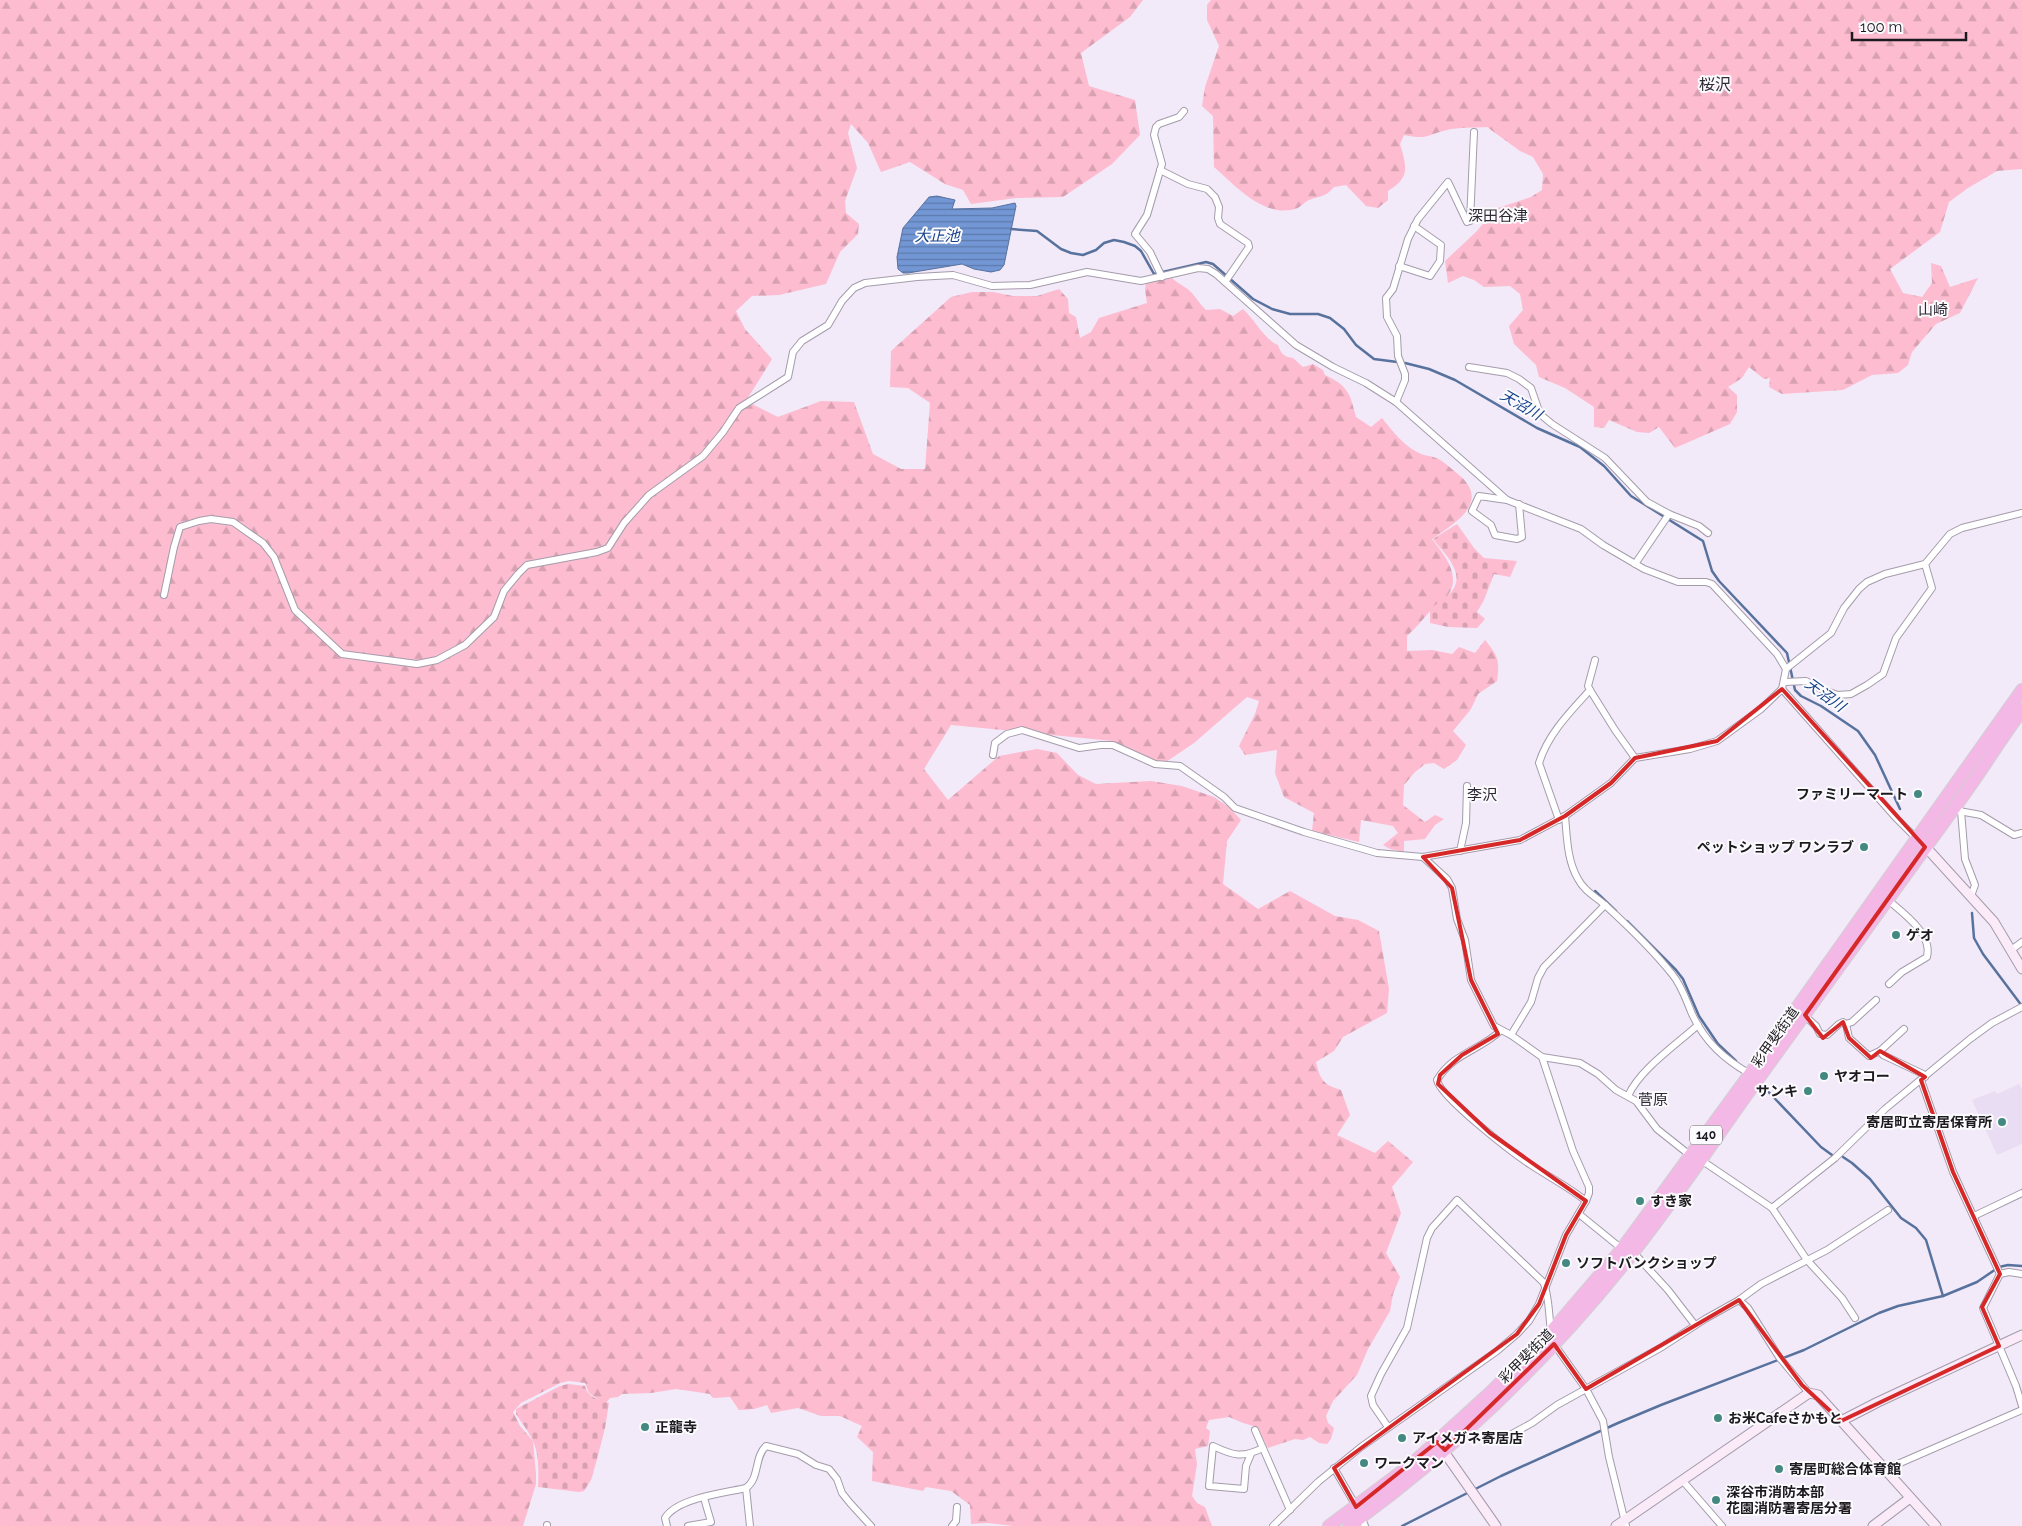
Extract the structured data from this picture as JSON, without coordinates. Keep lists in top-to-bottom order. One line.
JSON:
{"streets":{"highway":["彩甲斐街道","140"]},"districts":["桜沢","深田谷津","山崎","李沢","菅原"],"water":["大正池","天沼川"],"places":["ファミリーマート","ペットショップ ワンラブ","ゲオ","ヤオコー","サンキ","寄居町立寄居保育所","すき家","ソフトバンクショップ","お米Cafeさかもと","正龍寺","アイメガネ寄居店","ワークマン","寄居町総合体育館","深谷市消防本部 花園消防署寄居分署"],"scale_bar":"100 m"}
